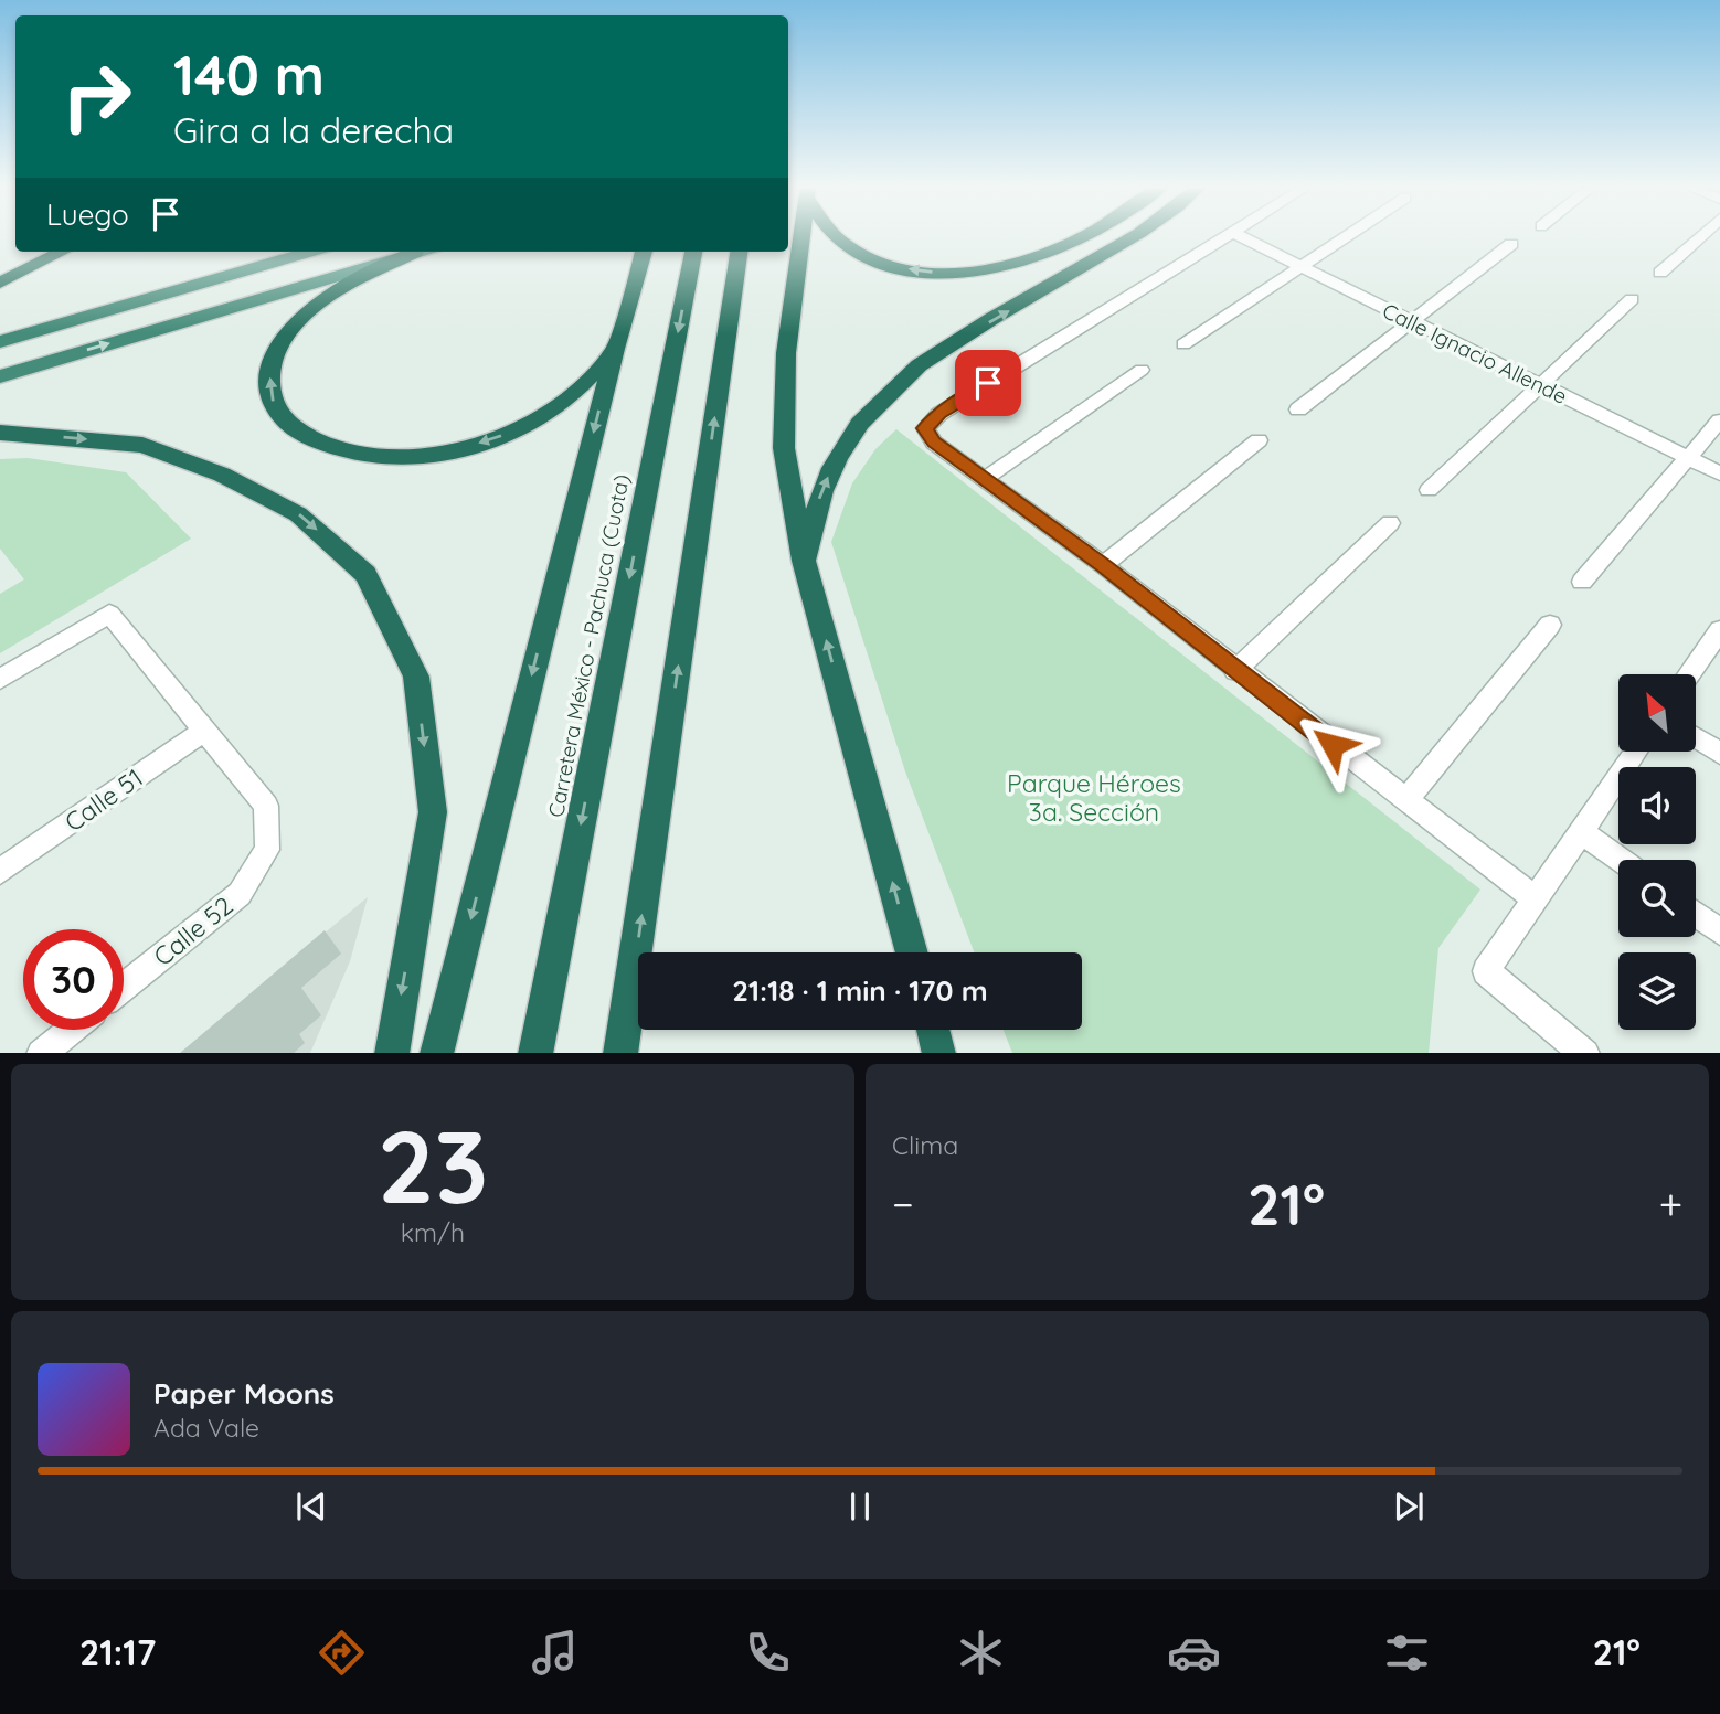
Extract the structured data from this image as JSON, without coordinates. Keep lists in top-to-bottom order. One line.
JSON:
{"streets":{"highway":["Carretera México - Pachuca (Cuota)"],"street":["Calle Ignacio Allende","Calle 51","Calle 52"]},"crossings":[["Calle 51","Calle 52"]],"parks":["Parque Héroes 3a. Sección"],"north":"top left","page":{"turn":["140 m","Gira a la derecha"],"then":"Luego","limit":"30","trip":"21:18 · 1 min · 170 m","tile":[["23","km/h"],"Clima"],"heat":["−","21°","+"],"song":["Paper Moons","Ada Vale"],"tabs":["21:17","21°"]}}
